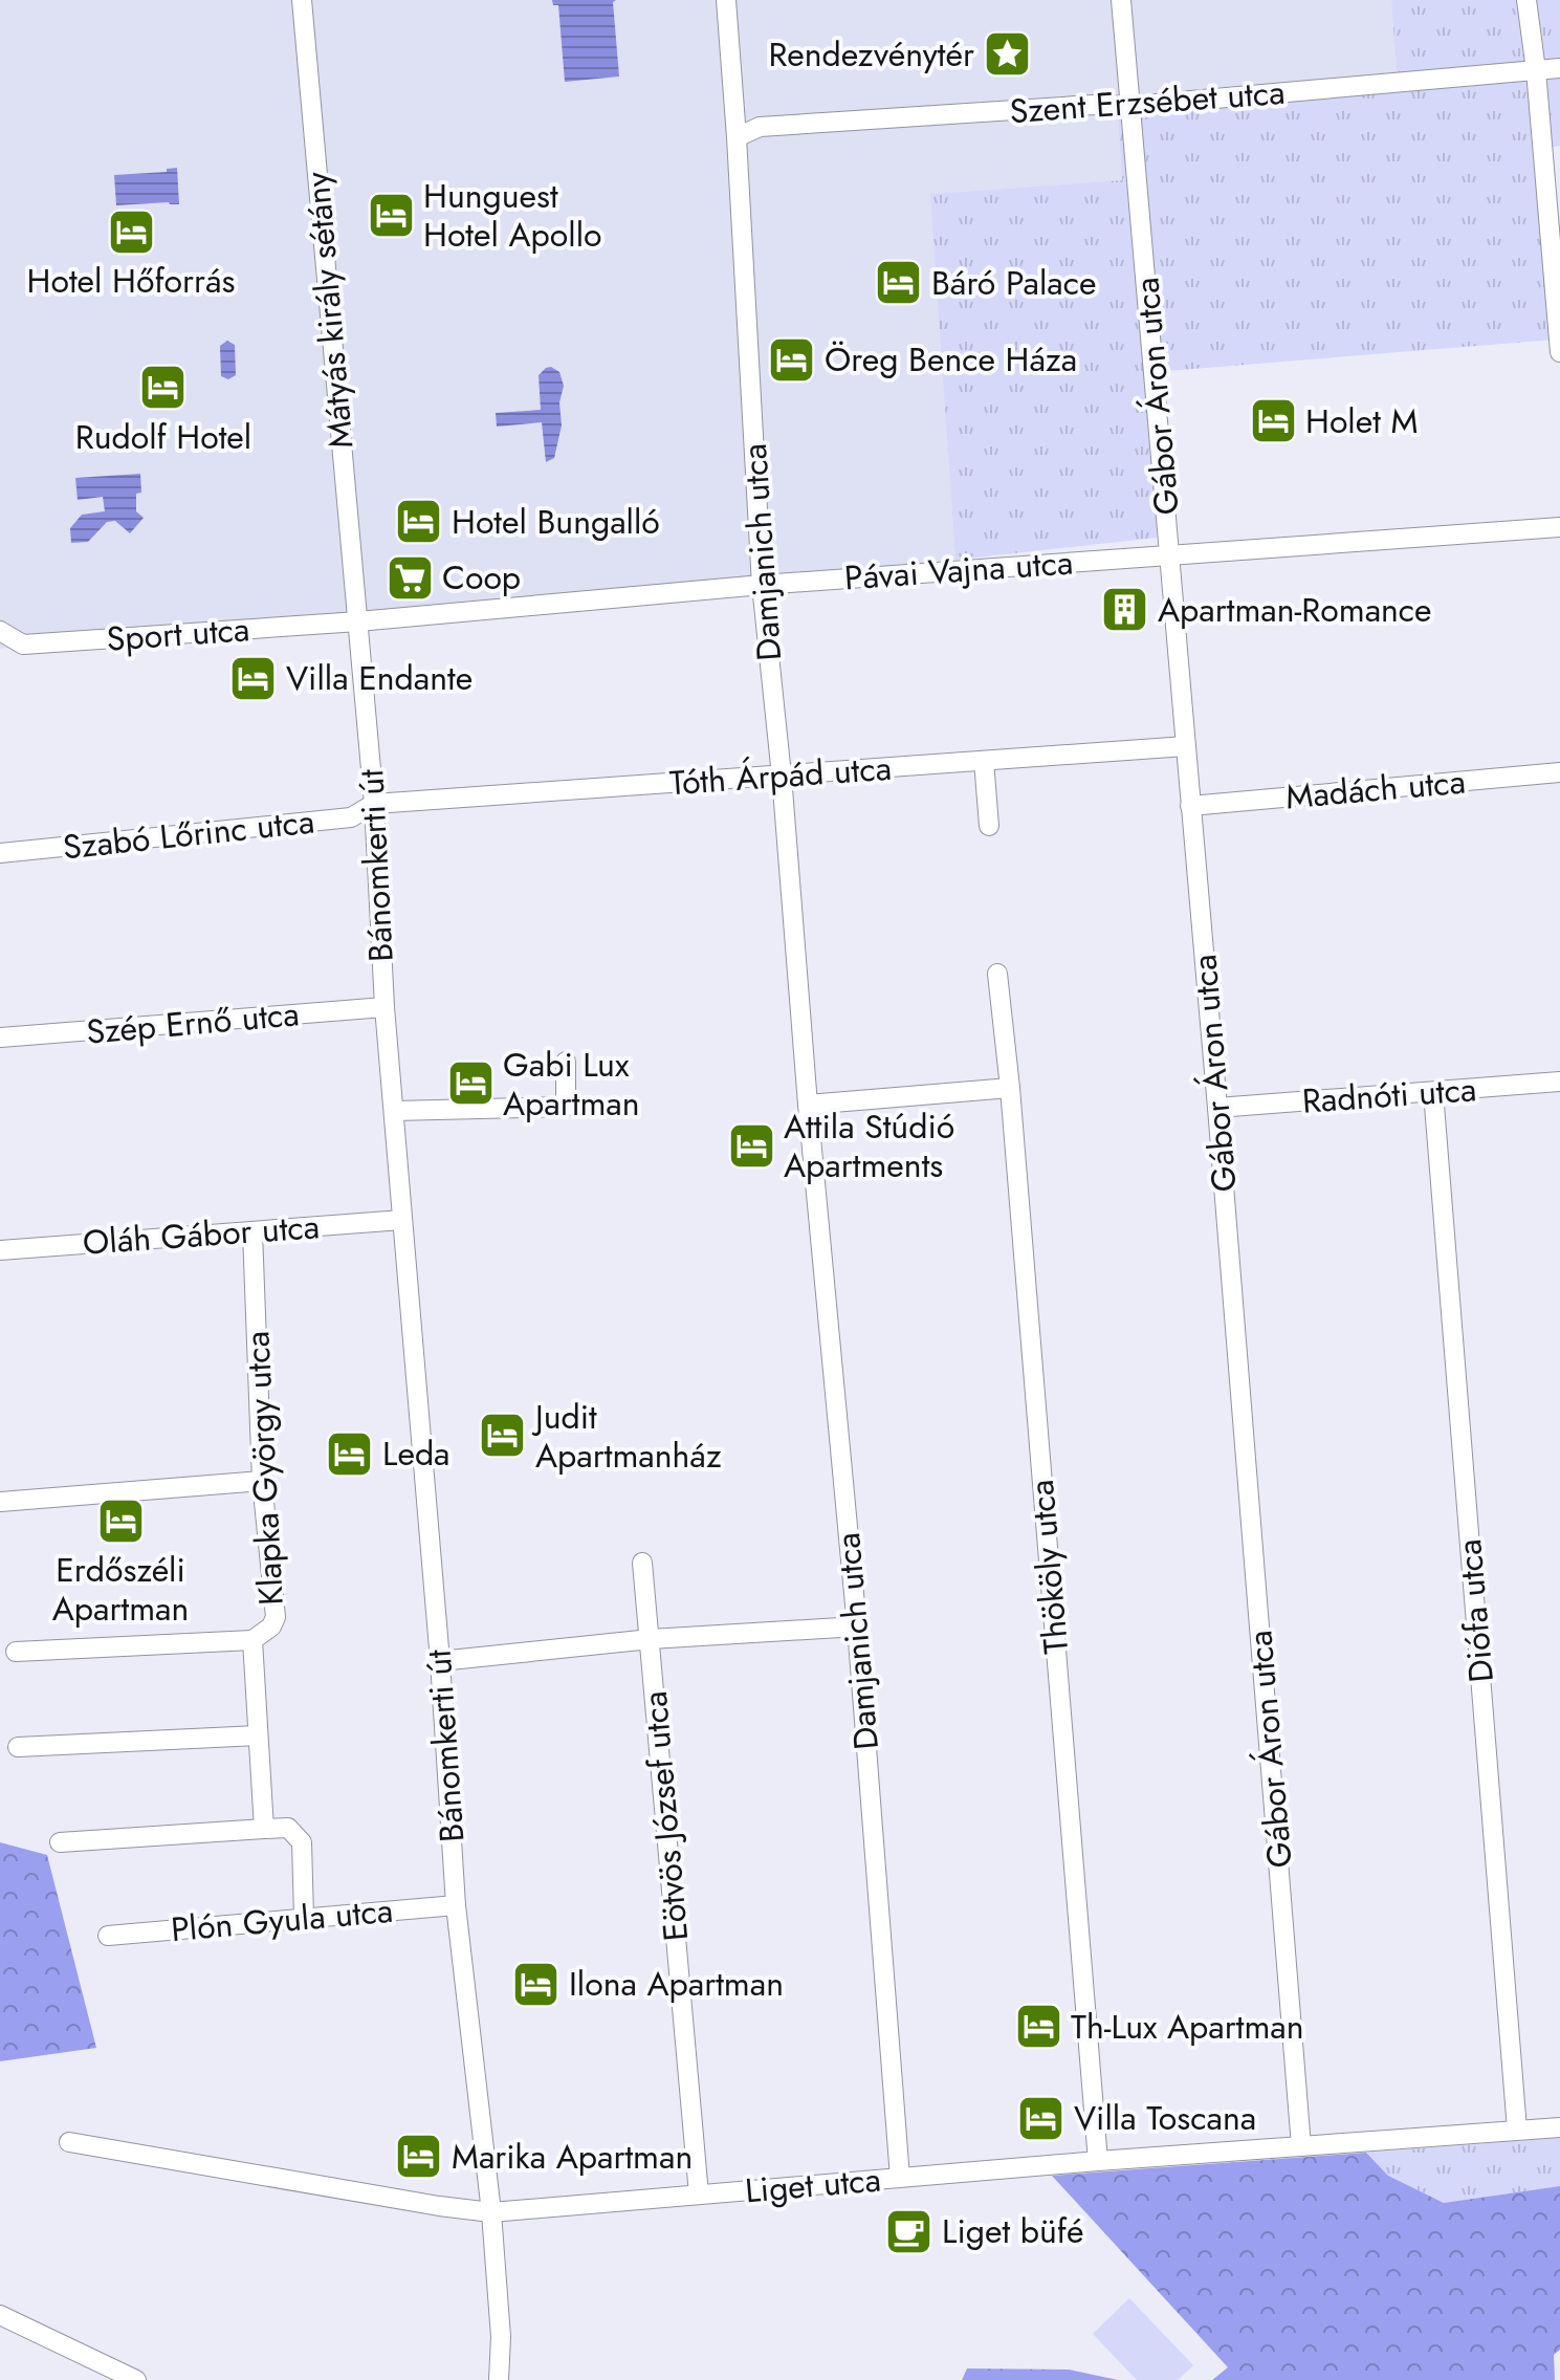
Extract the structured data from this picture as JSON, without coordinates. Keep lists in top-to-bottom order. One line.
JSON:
{"streets":{"street":["Szent Erzsébet utca","Mátyás király sétány","Gábor Áron utca","Damjanich utca","Pávai Vajna utca","Sport utca","Tóth Árpád utca","Madách utca","Szabó Lőrinc utca","Bánomkerti út","Szép Ernő utca","Radnóti utca","Oláh Gábor utca","Klapka György utca","Thököly utca","Diófa utca","Eötvös József utca","Plón Gyula utca","Liget utca"]},"crossings":[["Szent Erzsébet utca","Gábor Áron utca"],["Szent Erzsébet utca","Damjanich utca"],["Mátyás király sétány","Pávai Vajna utca"],["Mátyás király sétány","Sport utca"],["Mátyás király sétány","Bánomkerti út"],["Gábor Áron utca","Pávai Vajna utca"],["Gábor Áron utca","Tóth Árpád utca"],["Gábor Áron utca","Madách utca"],["Gábor Áron utca","Radnóti utca"],["Gábor Áron utca","Liget utca"],["Damjanich utca","Pávai Vajna utca"],["Damjanich utca","Tóth Árpád utca"],["Damjanich utca","Liget utca"],["Pávai Vajna utca","Sport utca"],["Pávai Vajna utca","Bánomkerti út"],["Sport utca","Bánomkerti út"],["Tóth Árpád utca","Szabó Lőrinc utca"],["Tóth Árpád utca","Bánomkerti út"],["Szabó Lőrinc utca","Bánomkerti út"],["Bánomkerti út","Szép Ernő utca"],["Bánomkerti út","Oláh Gábor utca"],["Bánomkerti út","Plón Gyula utca"],["Bánomkerti út","Liget utca"],["Radnóti utca","Diófa utca"],["Oláh Gábor utca","Klapka György utca"],["Thököly utca","Liget utca"],["Diófa utca","Liget utca"],["Eötvös József utca","Liget utca"]],"places":{"place":["Rendezvénytér"],"hotel":["Hunguest Hotel Apollo","Hotel Hőforrás","Báró Palace","Öreg Bence Háza","Rudolf Hotel","Holet M","Hotel Bungalló","Villa Endante","Gabi Lux Apartman","Attila Stúdió Apartments","Judit Apartmanház","Leda","Erdőszéli Apartman","Ilona Apartman","Th-Lux Apartman","Villa Toscana","Marika Apartman"],"supermarket":["Coop"],"building":["Apartman-Romance"],"cafe":["Liget büfé"]}}
